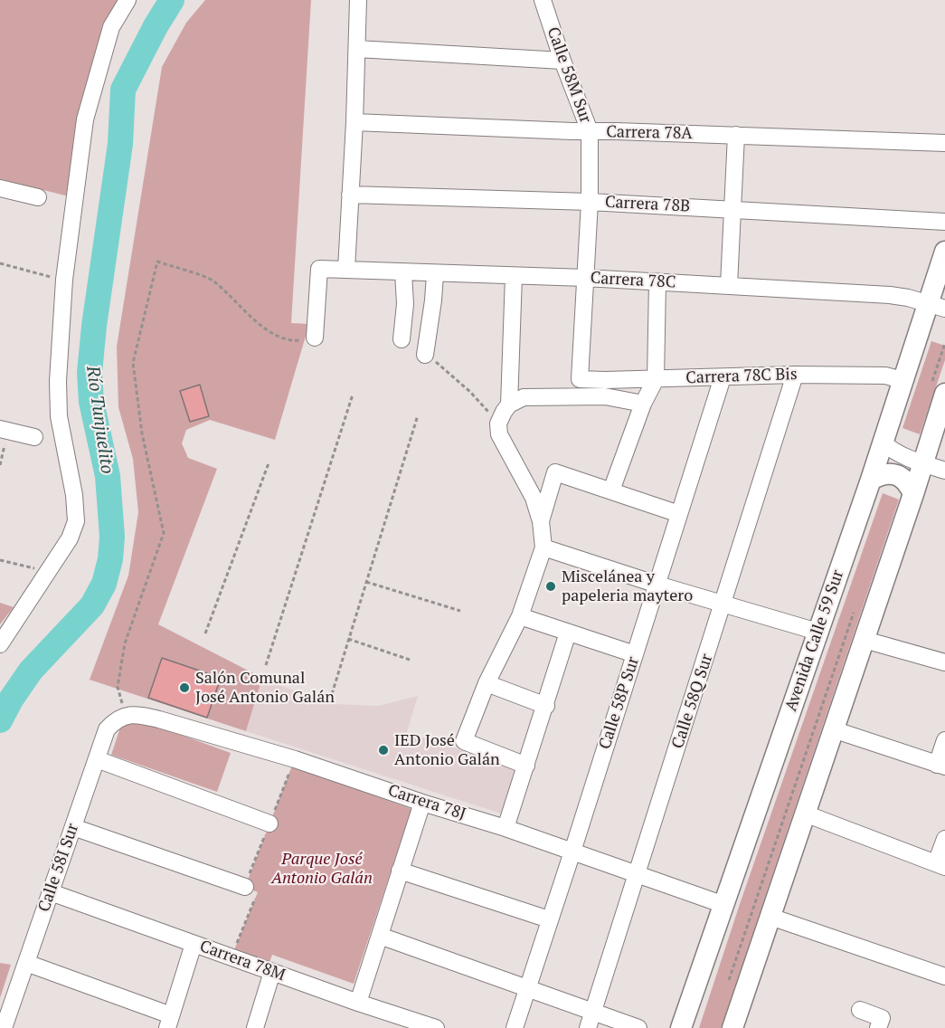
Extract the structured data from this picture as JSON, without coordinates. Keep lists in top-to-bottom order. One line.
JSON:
{"streets":{"main road":["Avenida Calle 59 Sur"],"street":["Calle 58M Sur","Carrera 78A","Carrera 78B","Carrera 78C","Carrera 78C Bis","Calle 58Q Sur","Calle 58P Sur","Carrera 78J","Calle 58I Sur","Carrera 78M"]},"crossings":[["Calle 58M Sur","Carrera 78A"],["Calle 58M Sur","Carrera 78B"],["Calle 58M Sur","Carrera 78C"],["Calle 58M Sur","Carrera 78C Bis"],["Carrera 78C","Avenida Calle 59 Sur"],["Carrera 78C Bis","Avenida Calle 59 Sur"],["Carrera 78C Bis","Calle 58Q Sur"],["Carrera 78C Bis","Calle 58P Sur"],["Avenida Calle 59 Sur","Carrera 78J"],["Calle 58Q Sur","Carrera 78J"],["Calle 58P Sur","Carrera 78J"],["Carrera 78J","Calle 58I Sur"],["Calle 58I Sur","Carrera 78M"]],"water":["Río Tunjuelito"],"parks":["Parque José Antonio Galán"],"places":["Miscelánea y papeleria maytero","Salón Comunal José Antonio Galán","IED José Antonio Galán"]}
